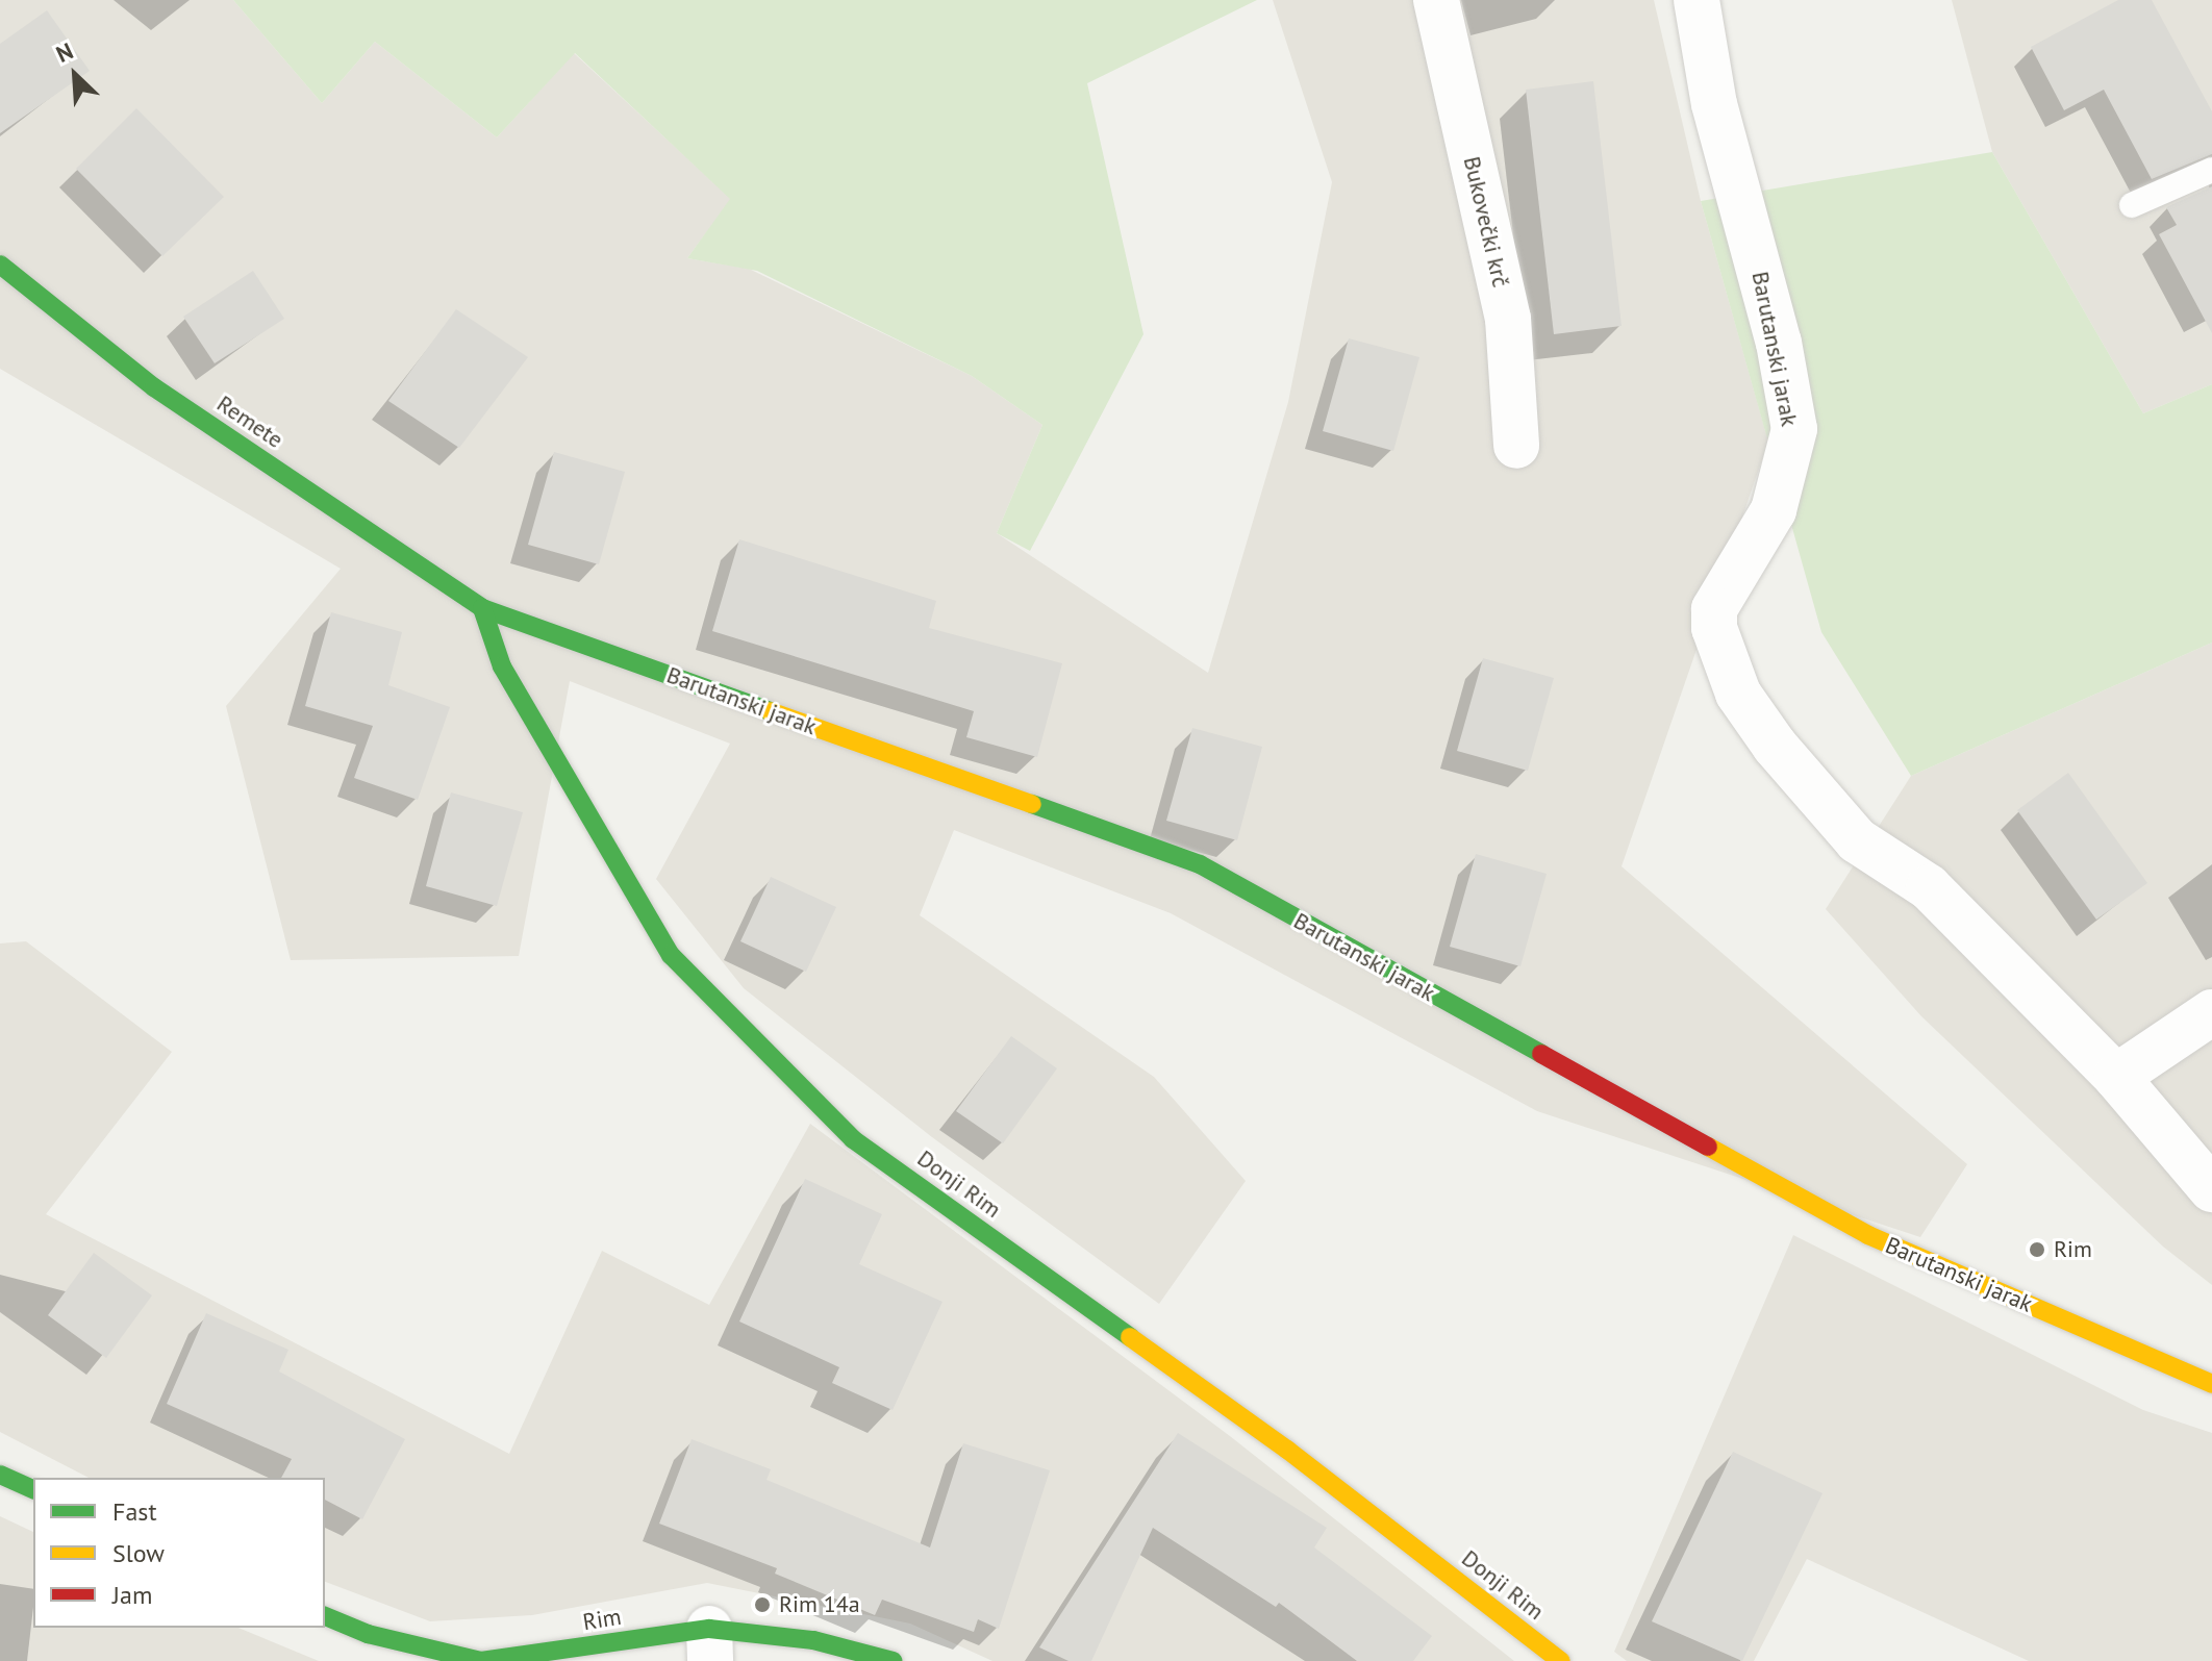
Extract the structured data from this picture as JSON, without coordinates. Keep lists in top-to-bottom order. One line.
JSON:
{"streets":{"street":["Bukovečki krč","Barutanski jarak","Remete","Donji Rim","Rim"]},"crossings":[["Barutanski jarak","Remete"],["Barutanski jarak","Donji Rim"],["Remete","Donji Rim"]],"places":["Rim","Rim 14a"],"legend":["Fast","Slow","Jam"],"north":"top left"}
